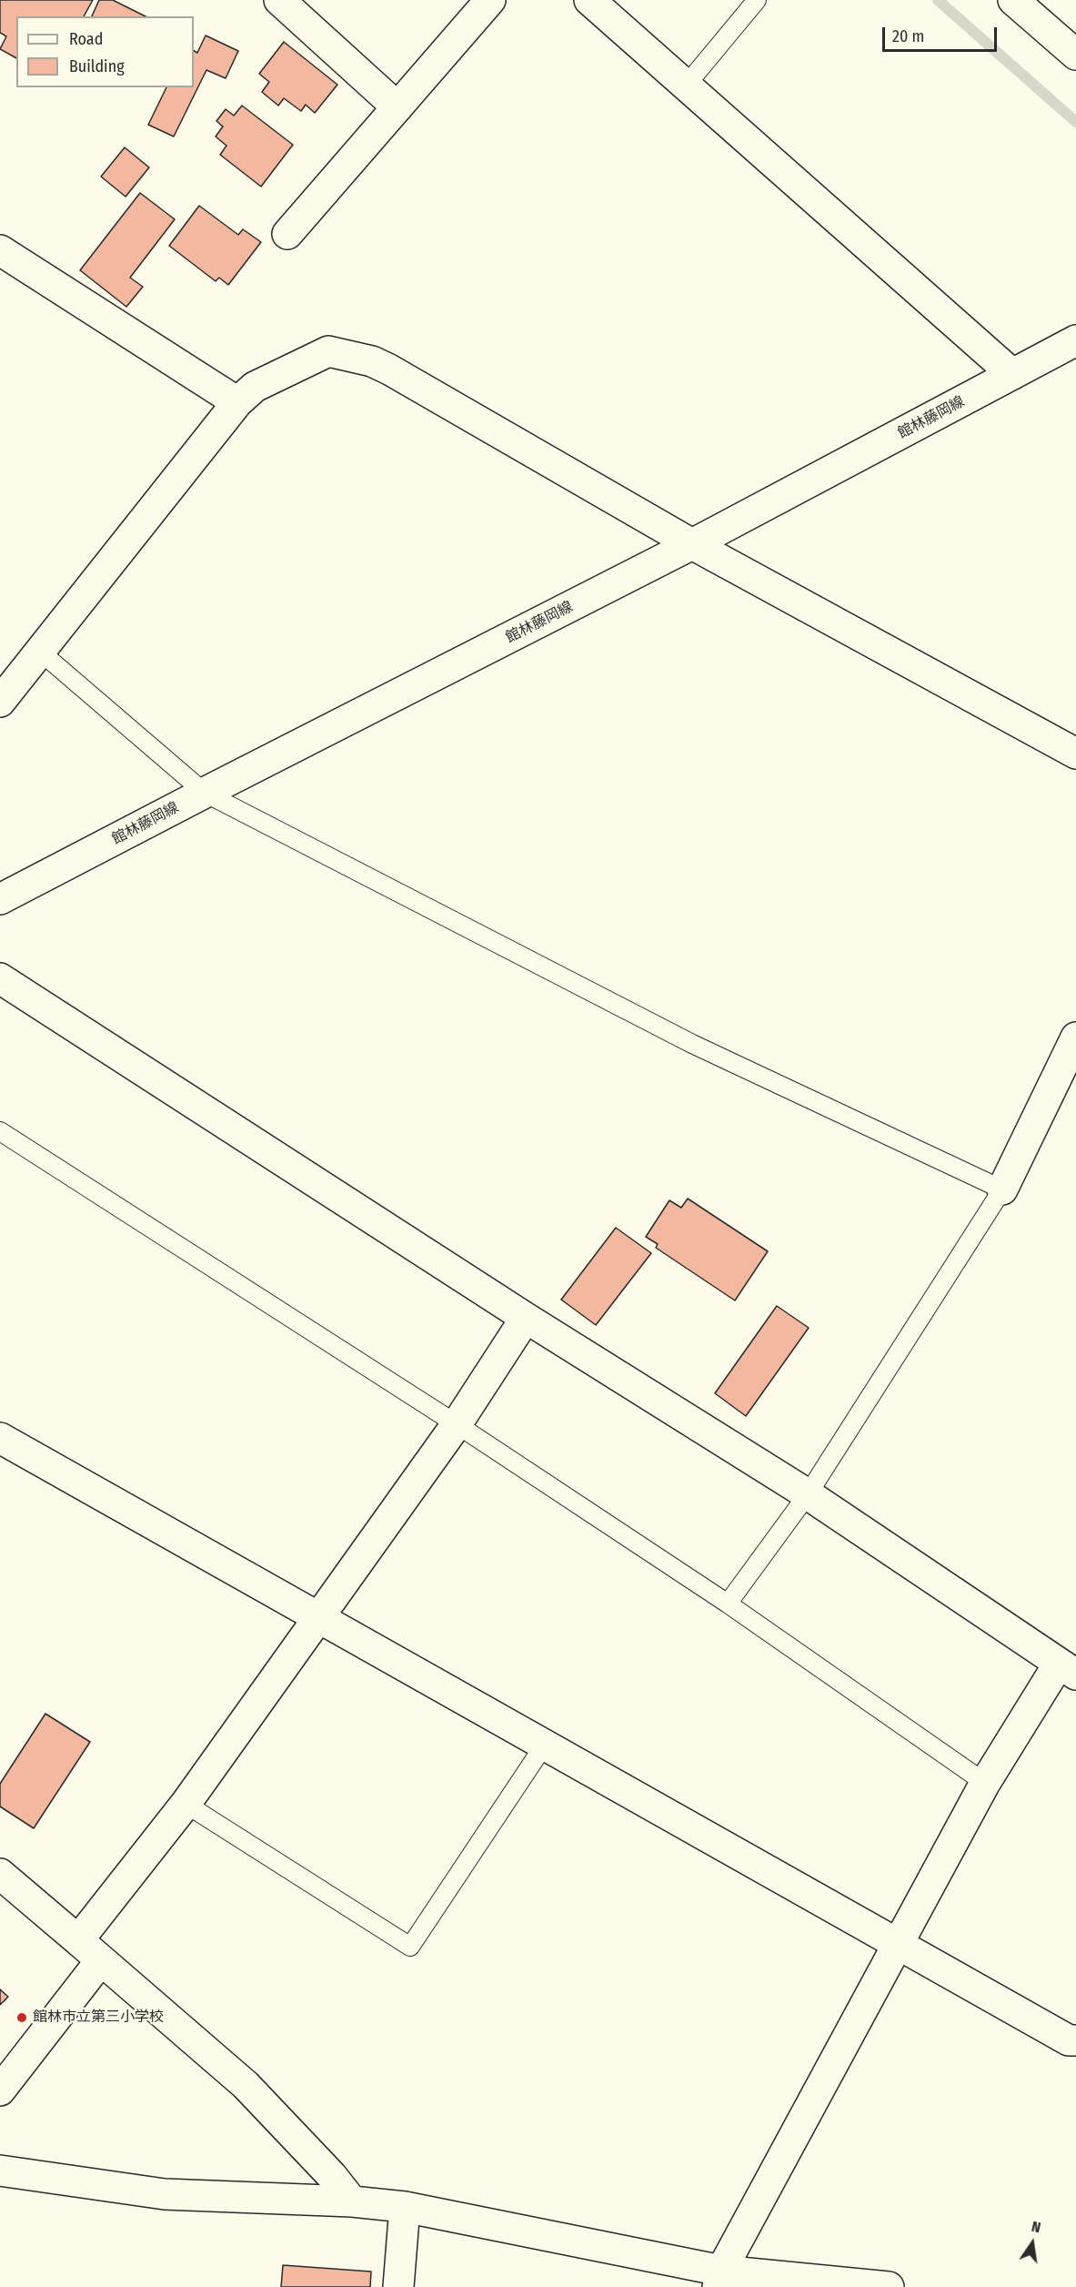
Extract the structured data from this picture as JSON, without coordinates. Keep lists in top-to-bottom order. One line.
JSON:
{"streets":{"street":["館林藤岡線"]},"places":["館林市立第三小学校"],"legend":["Road","Building"],"scale_bar":"20 m","north":"top"}
